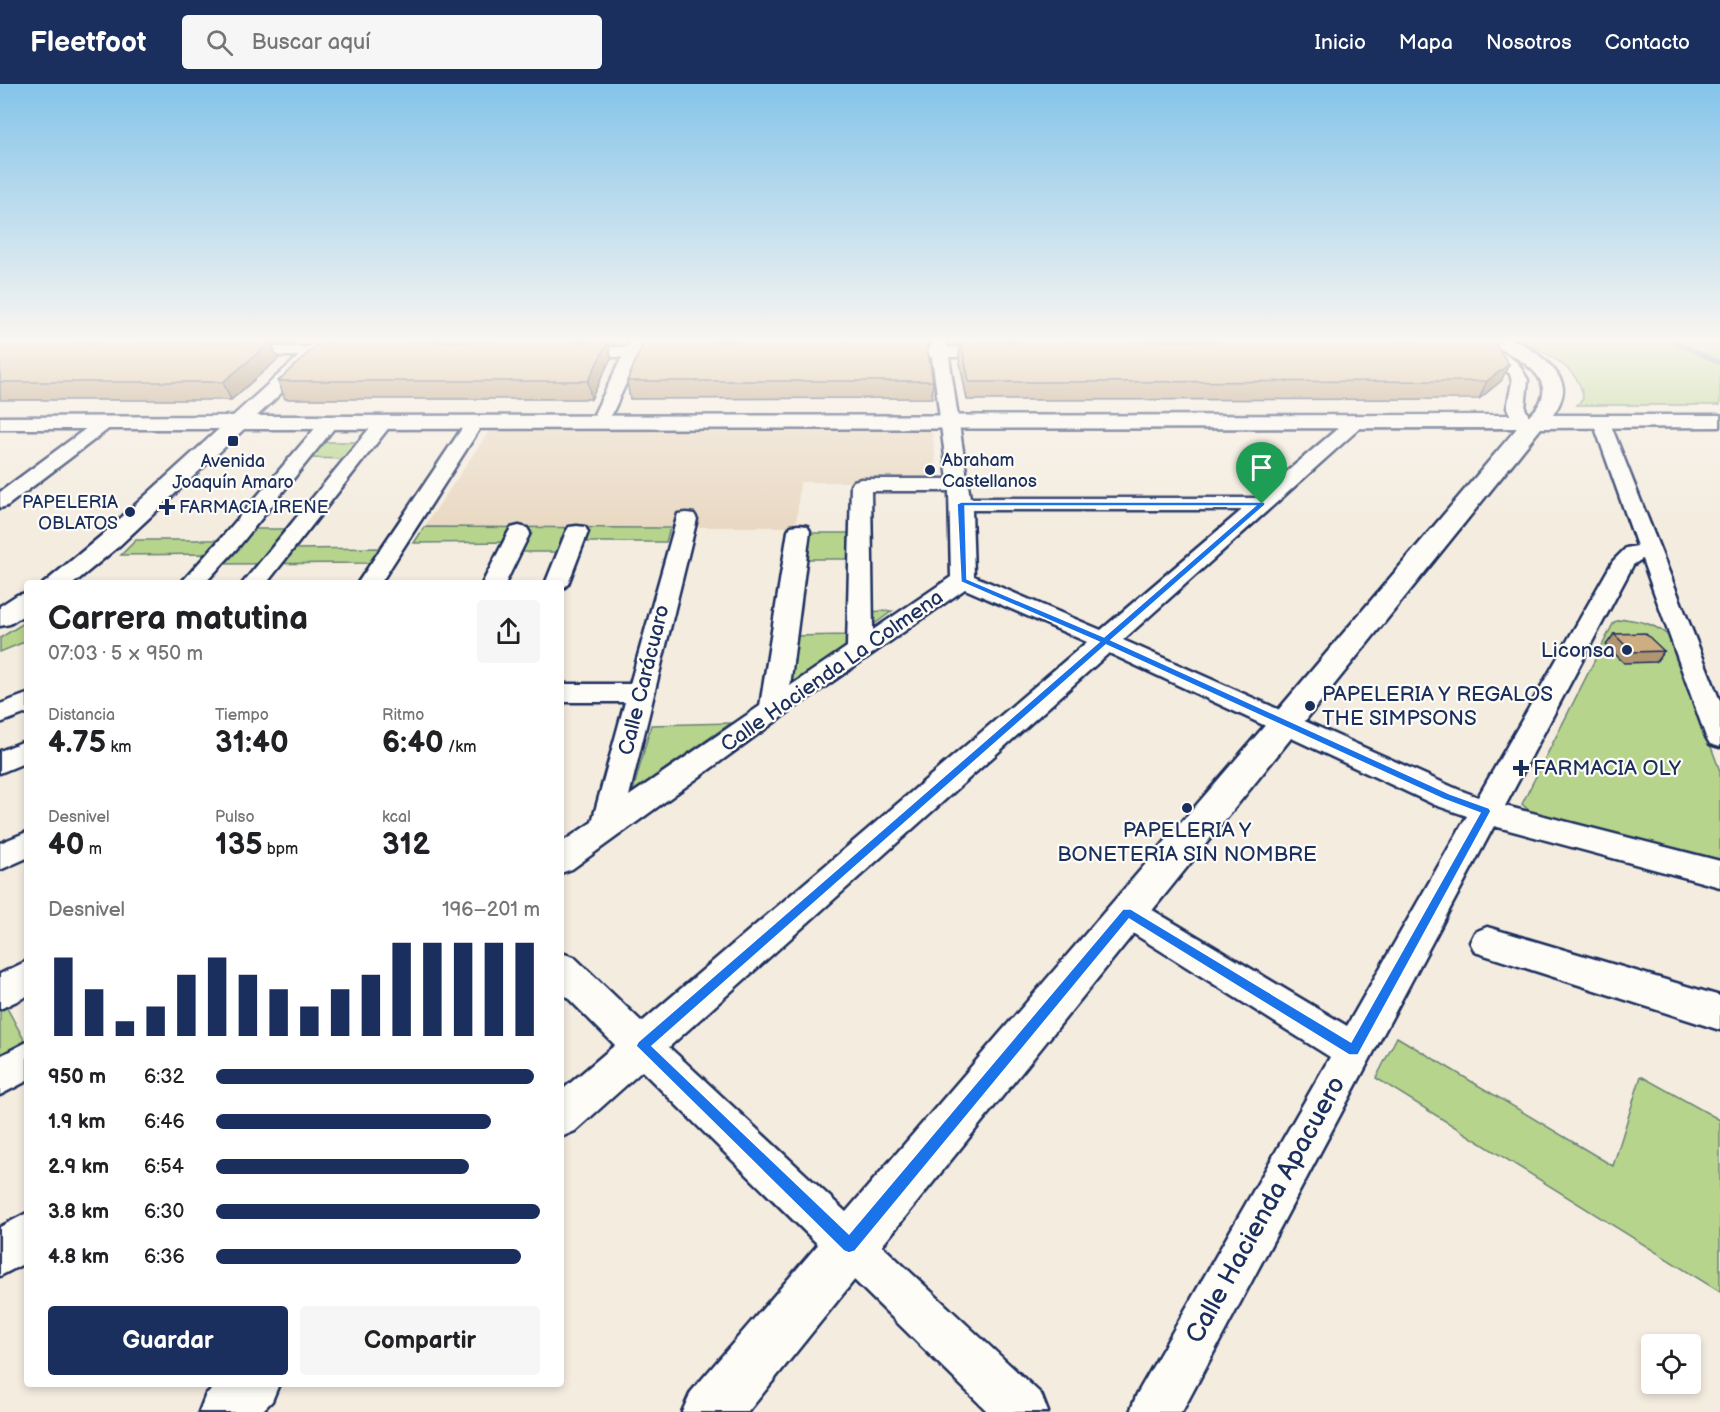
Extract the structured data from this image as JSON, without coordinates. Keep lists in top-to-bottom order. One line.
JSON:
{"streets":{"street":["Calle Hacienda La Colmena","Calle Carácuaro","Calle Hacienda Apacuero"]},"crossings":[["Calle Hacienda La Colmena","Calle Carácuaro"]],"places":{"transit":["Avenida Joaquín Amaro"],"other":["Abraham Castellanos","PAPELERIA OBLATOS","Liconsa","PAPELERIA Y REGALOS THE SIMPSONS","PAPELERIA Y BONETERIA SIN NOMBRE"],"health":["FARMACIA IRENE","FARMACIA OLY"]},"page":{"header":"Fleetfoot","search":"Buscar aquí","nav":["Inicio","Mapa","Nosotros","Contacto"],"heading":["Carrera matutina","07:03 · 5 × 950 m"],"stats":[["Distancia","4.75 km"],["Tiempo","31:40"],["Ritmo","6:40 /km"],["Desnivel","40 m"],["Pulso","135 bpm"],["kcal","312"]],"chart":["Desnivel","196–201 m"],"list":[{"name":"950 m","note":"6:32"},{"name":"1.9 km","note":"6:46"},{"name":"2.9 km","note":"6:54"},{"name":"3.8 km","note":"6:30"},{"name":"4.8 km","note":"6:36"}],"buttons":["Guardar","Compartir"]}}
